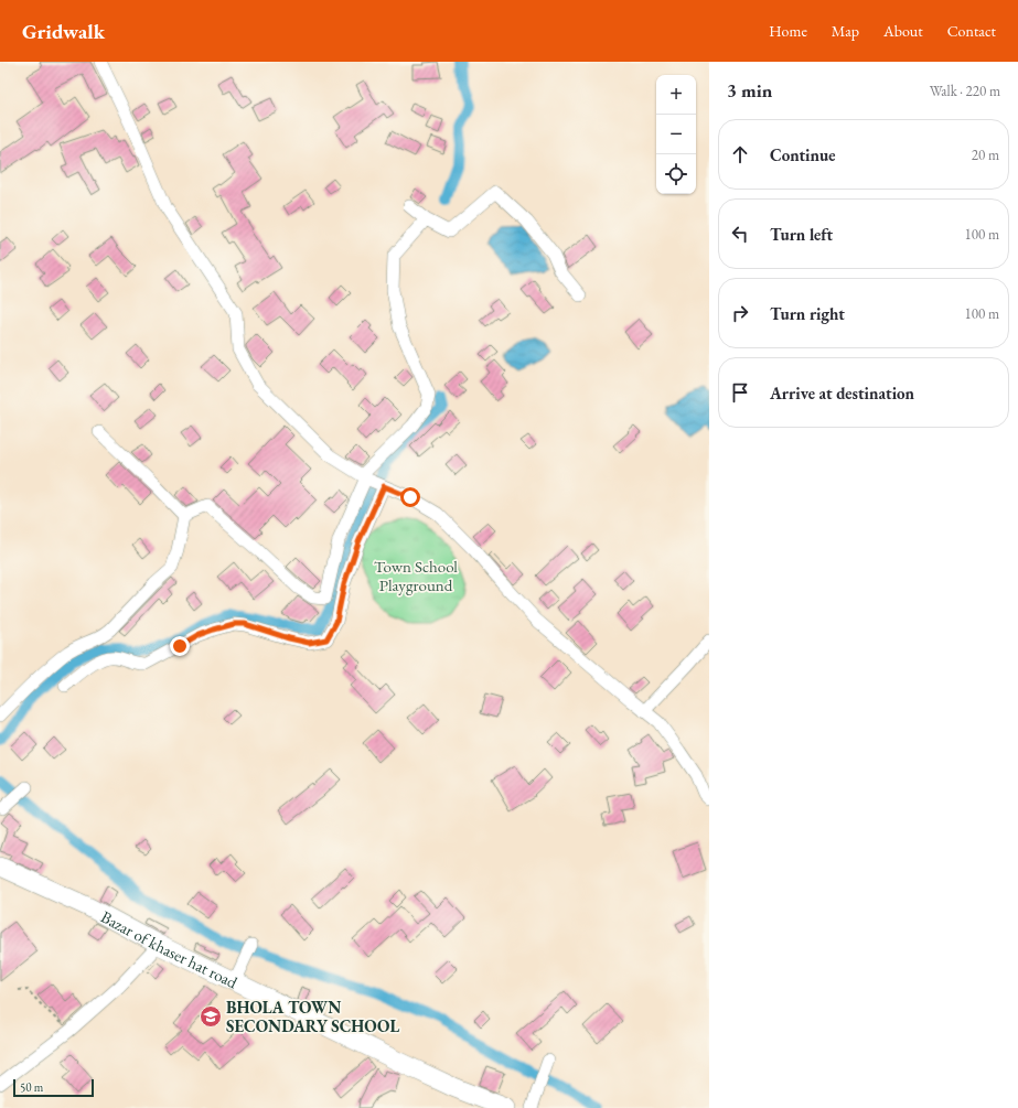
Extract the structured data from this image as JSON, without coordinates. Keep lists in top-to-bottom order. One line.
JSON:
{"streets":{"main road":["Bazar of khaser hat road"]},"parks":["Town School Playground"],"places":{"school or university":["BHOLA TOWN SECONDARY SCHOOL"]},"scale_bar":"50 m","page":{"header":"Gridwalk","nav":["Home","Map","About","Contact"],"heading":["3 min","Walk · 220 m"],"map_buttons":["+","−"],"list":[["Continue","20 m"],["Turn left","100 m"],["Turn right","100 m"],"Arrive at destination"],"scale":"50 m"}}
